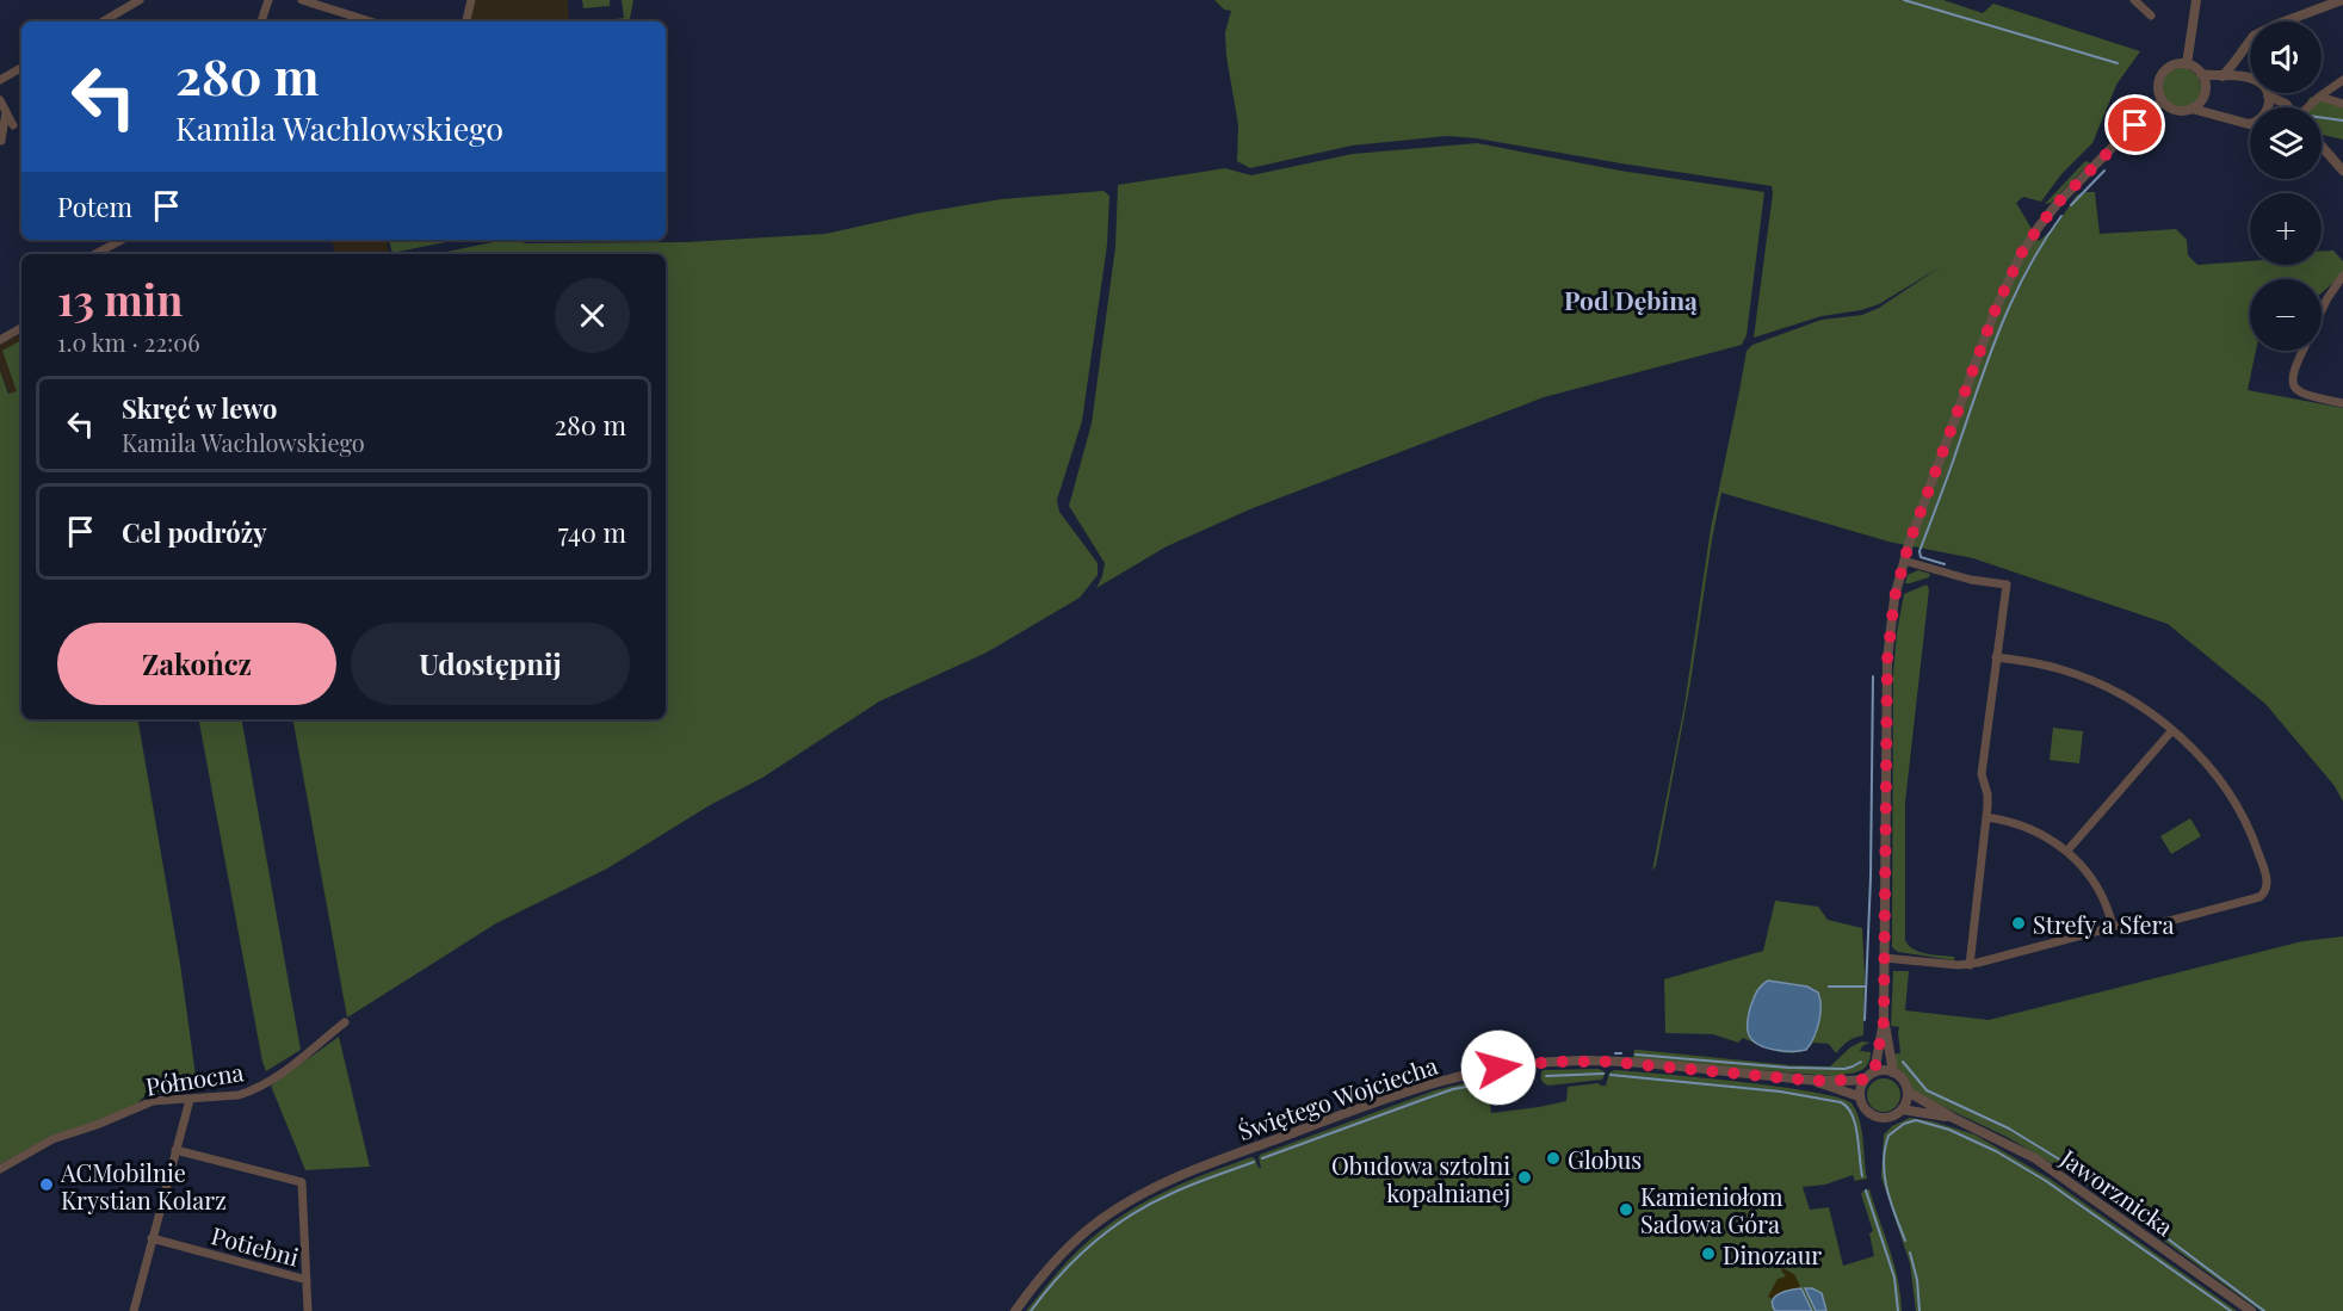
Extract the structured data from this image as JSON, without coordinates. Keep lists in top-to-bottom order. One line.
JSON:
{"streets":{"street":["Północna","Świętego Wojciecha","Jaworznicka","Potiebni"]},"crossings":[["Świętego Wojciecha","Jaworznicka"]],"districts":["Pod Dębiną"],"places":["Strefy a Sfera","Globus","Obudowa sztolni kopalnianej","ACMobilnie Krystian Kolarz","Kamieniołom Sadowa Góra","Dinozaur"],"page":{"map_buttons":["+","−"],"turn":["280 m","Kamila Wachlowskiego"],"then":"Potem","heading":["13 min","1.0 km · 22:06"],"list":[{"name":"Skręć w lewo","note":"Kamila Wachlowskiego","value":"280 m"},{"name":"Cel podróży","value":"740 m"}],"buttons":["Zakończ","Udostępnij"]}}
